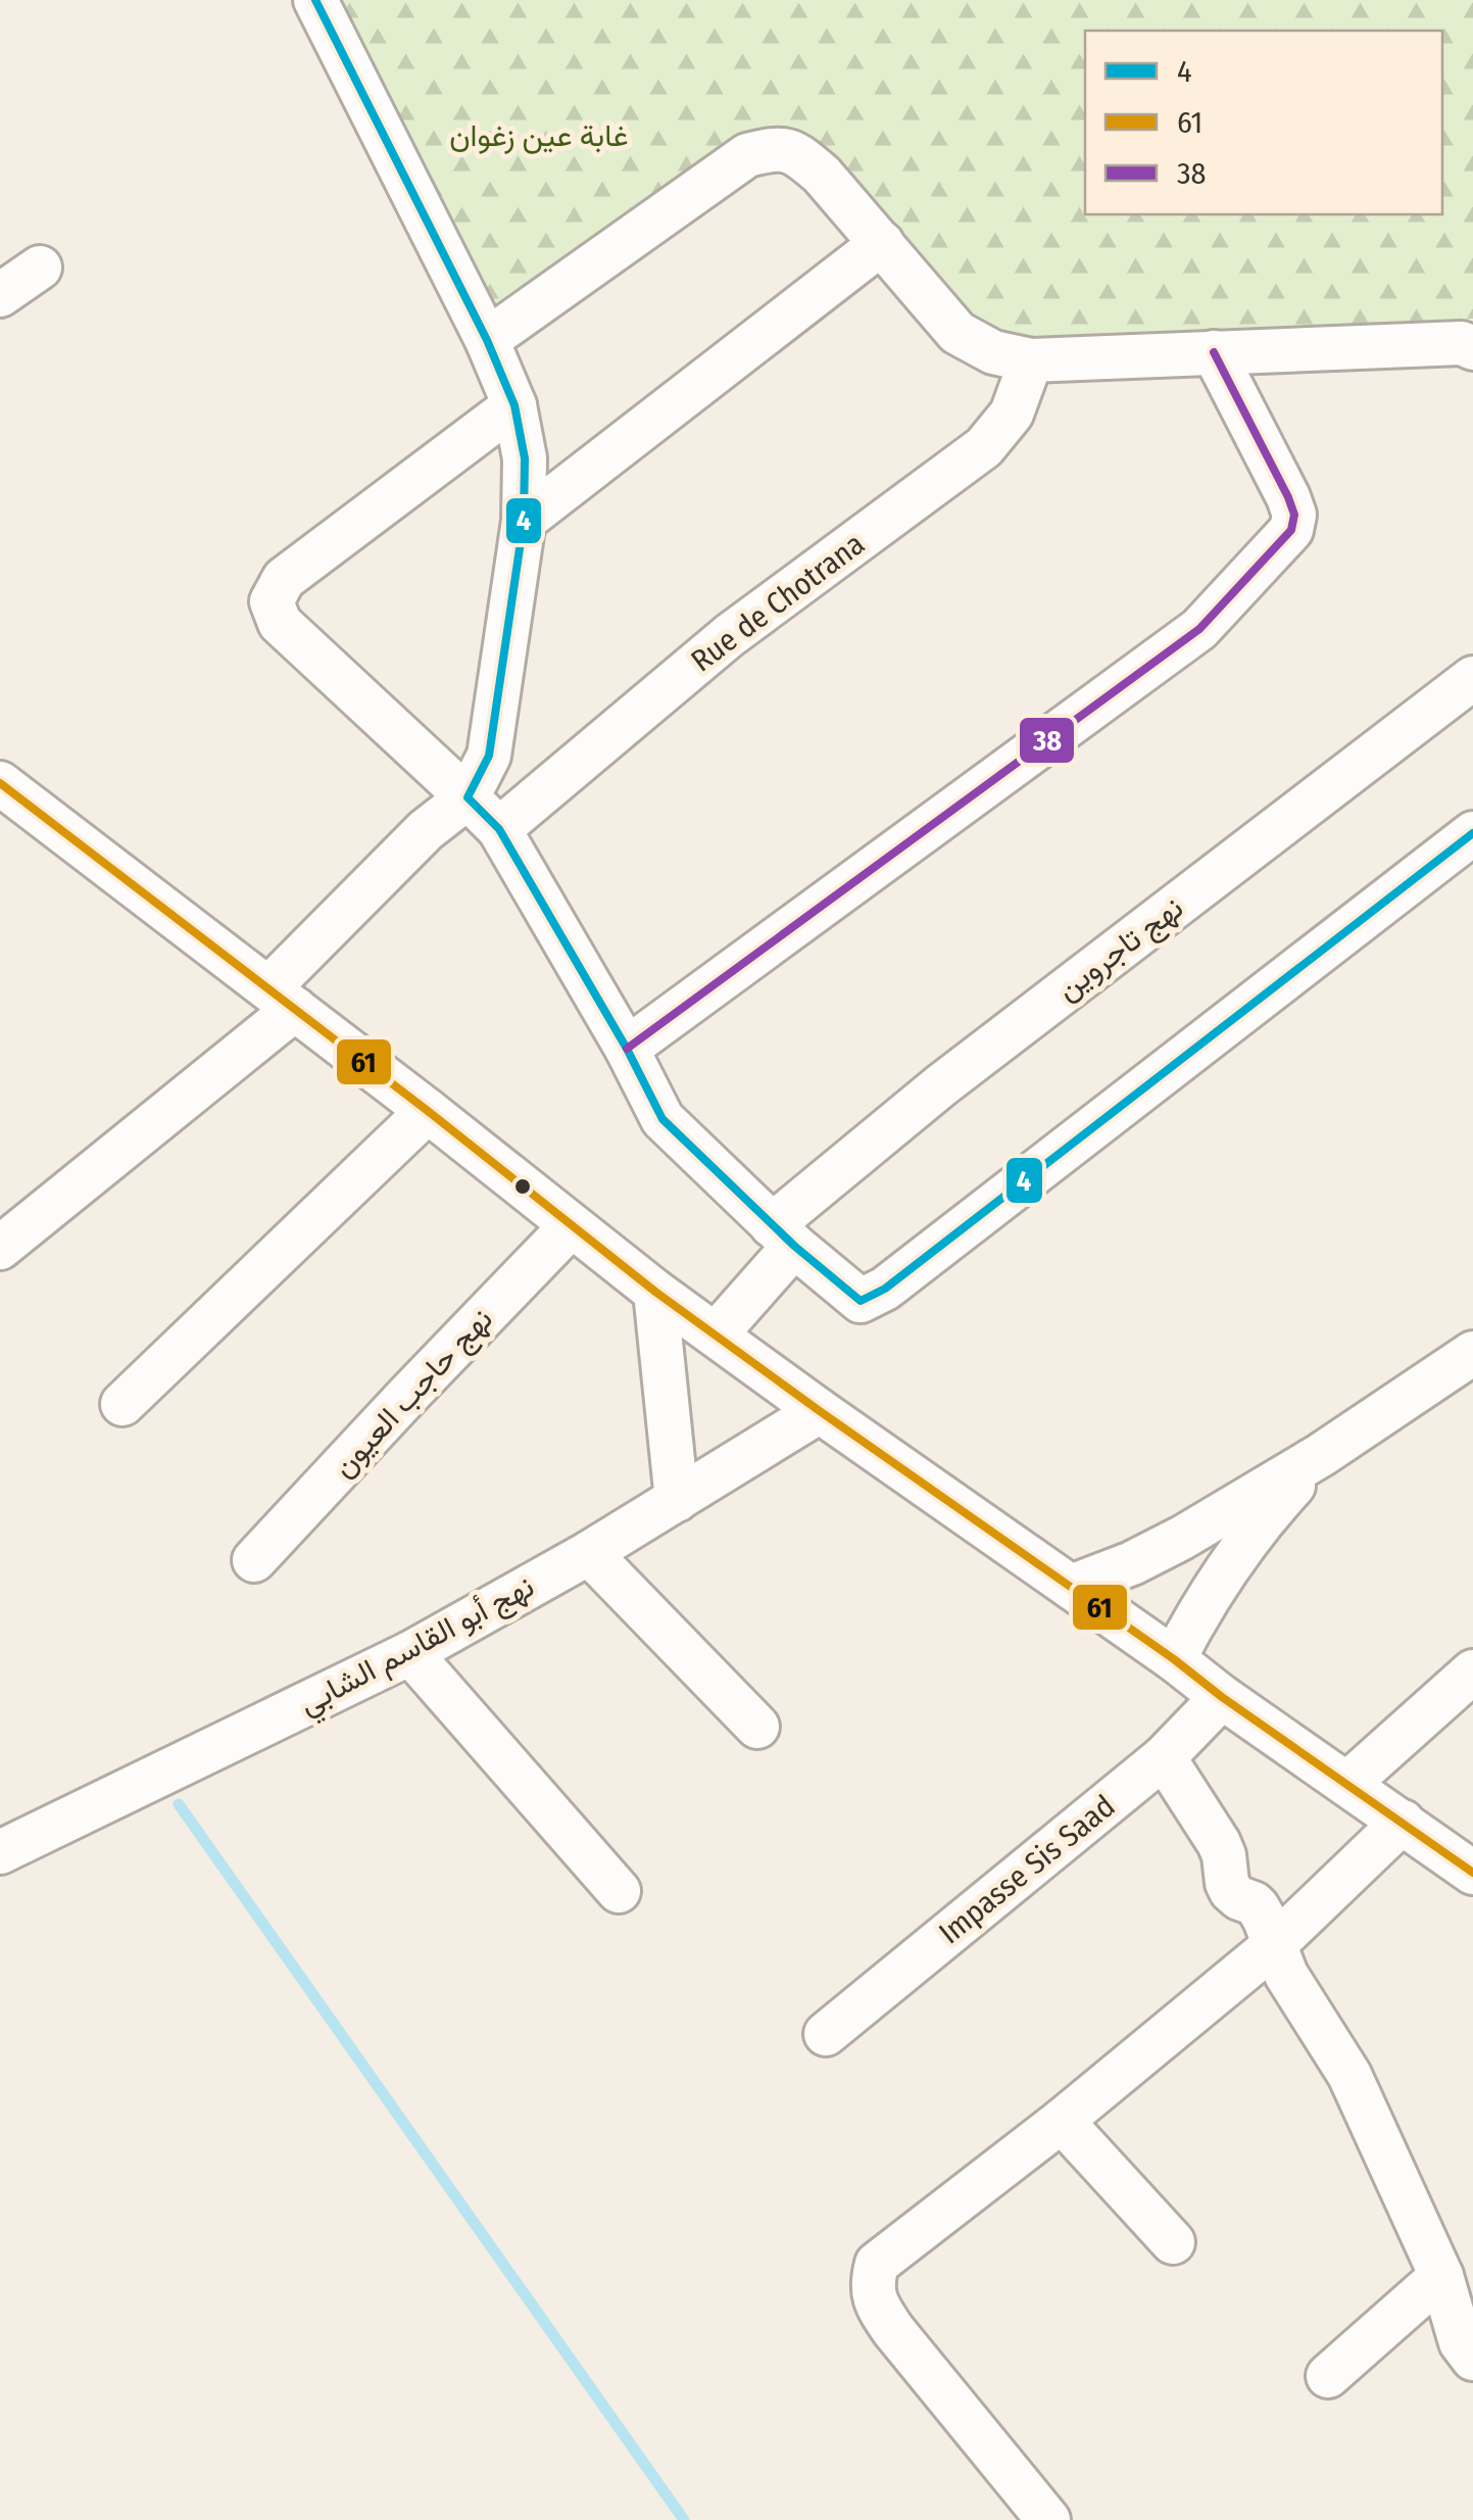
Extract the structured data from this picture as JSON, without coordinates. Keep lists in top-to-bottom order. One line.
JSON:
{"streets":{"street":["Rue de Chotrana","نهج تاجروين","نهج حاجب العيون","نهج أبو القاسم الشابي","Impasse Sis Saad"]},"parks":["غابة عين زغوان"],"lines":["transit line 4","transit line 38","transit line 61"],"legend":["4","61","38"]}
